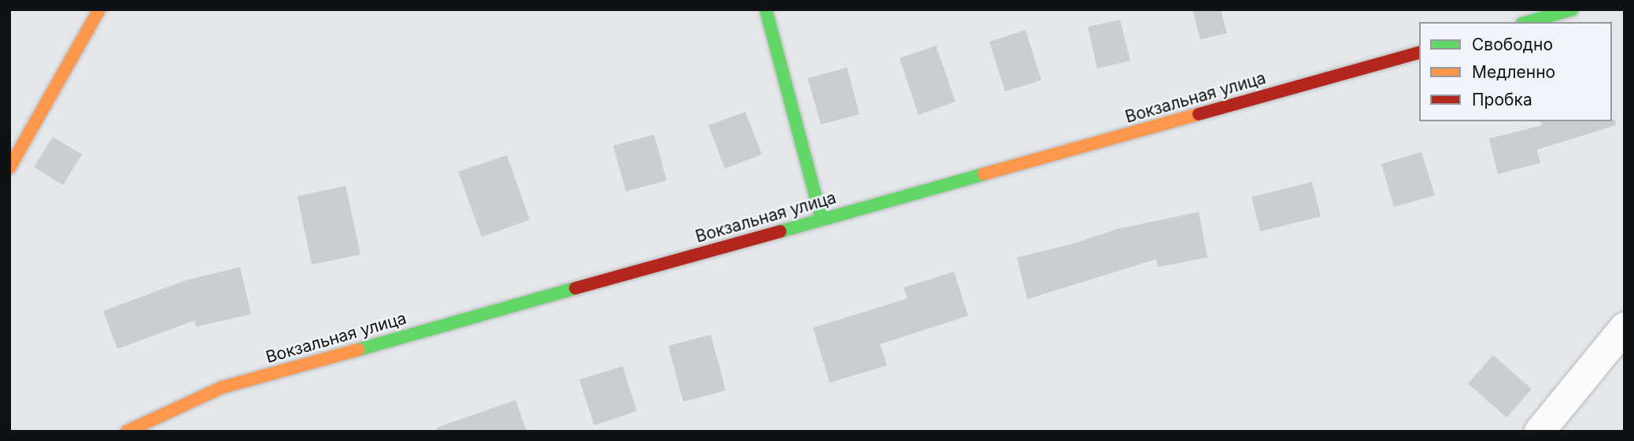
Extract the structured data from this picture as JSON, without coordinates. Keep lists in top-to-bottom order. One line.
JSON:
{"streets":{"street":["Вокзальная улица"]},"legend":["Свободно","Медленно","Пробка"]}
